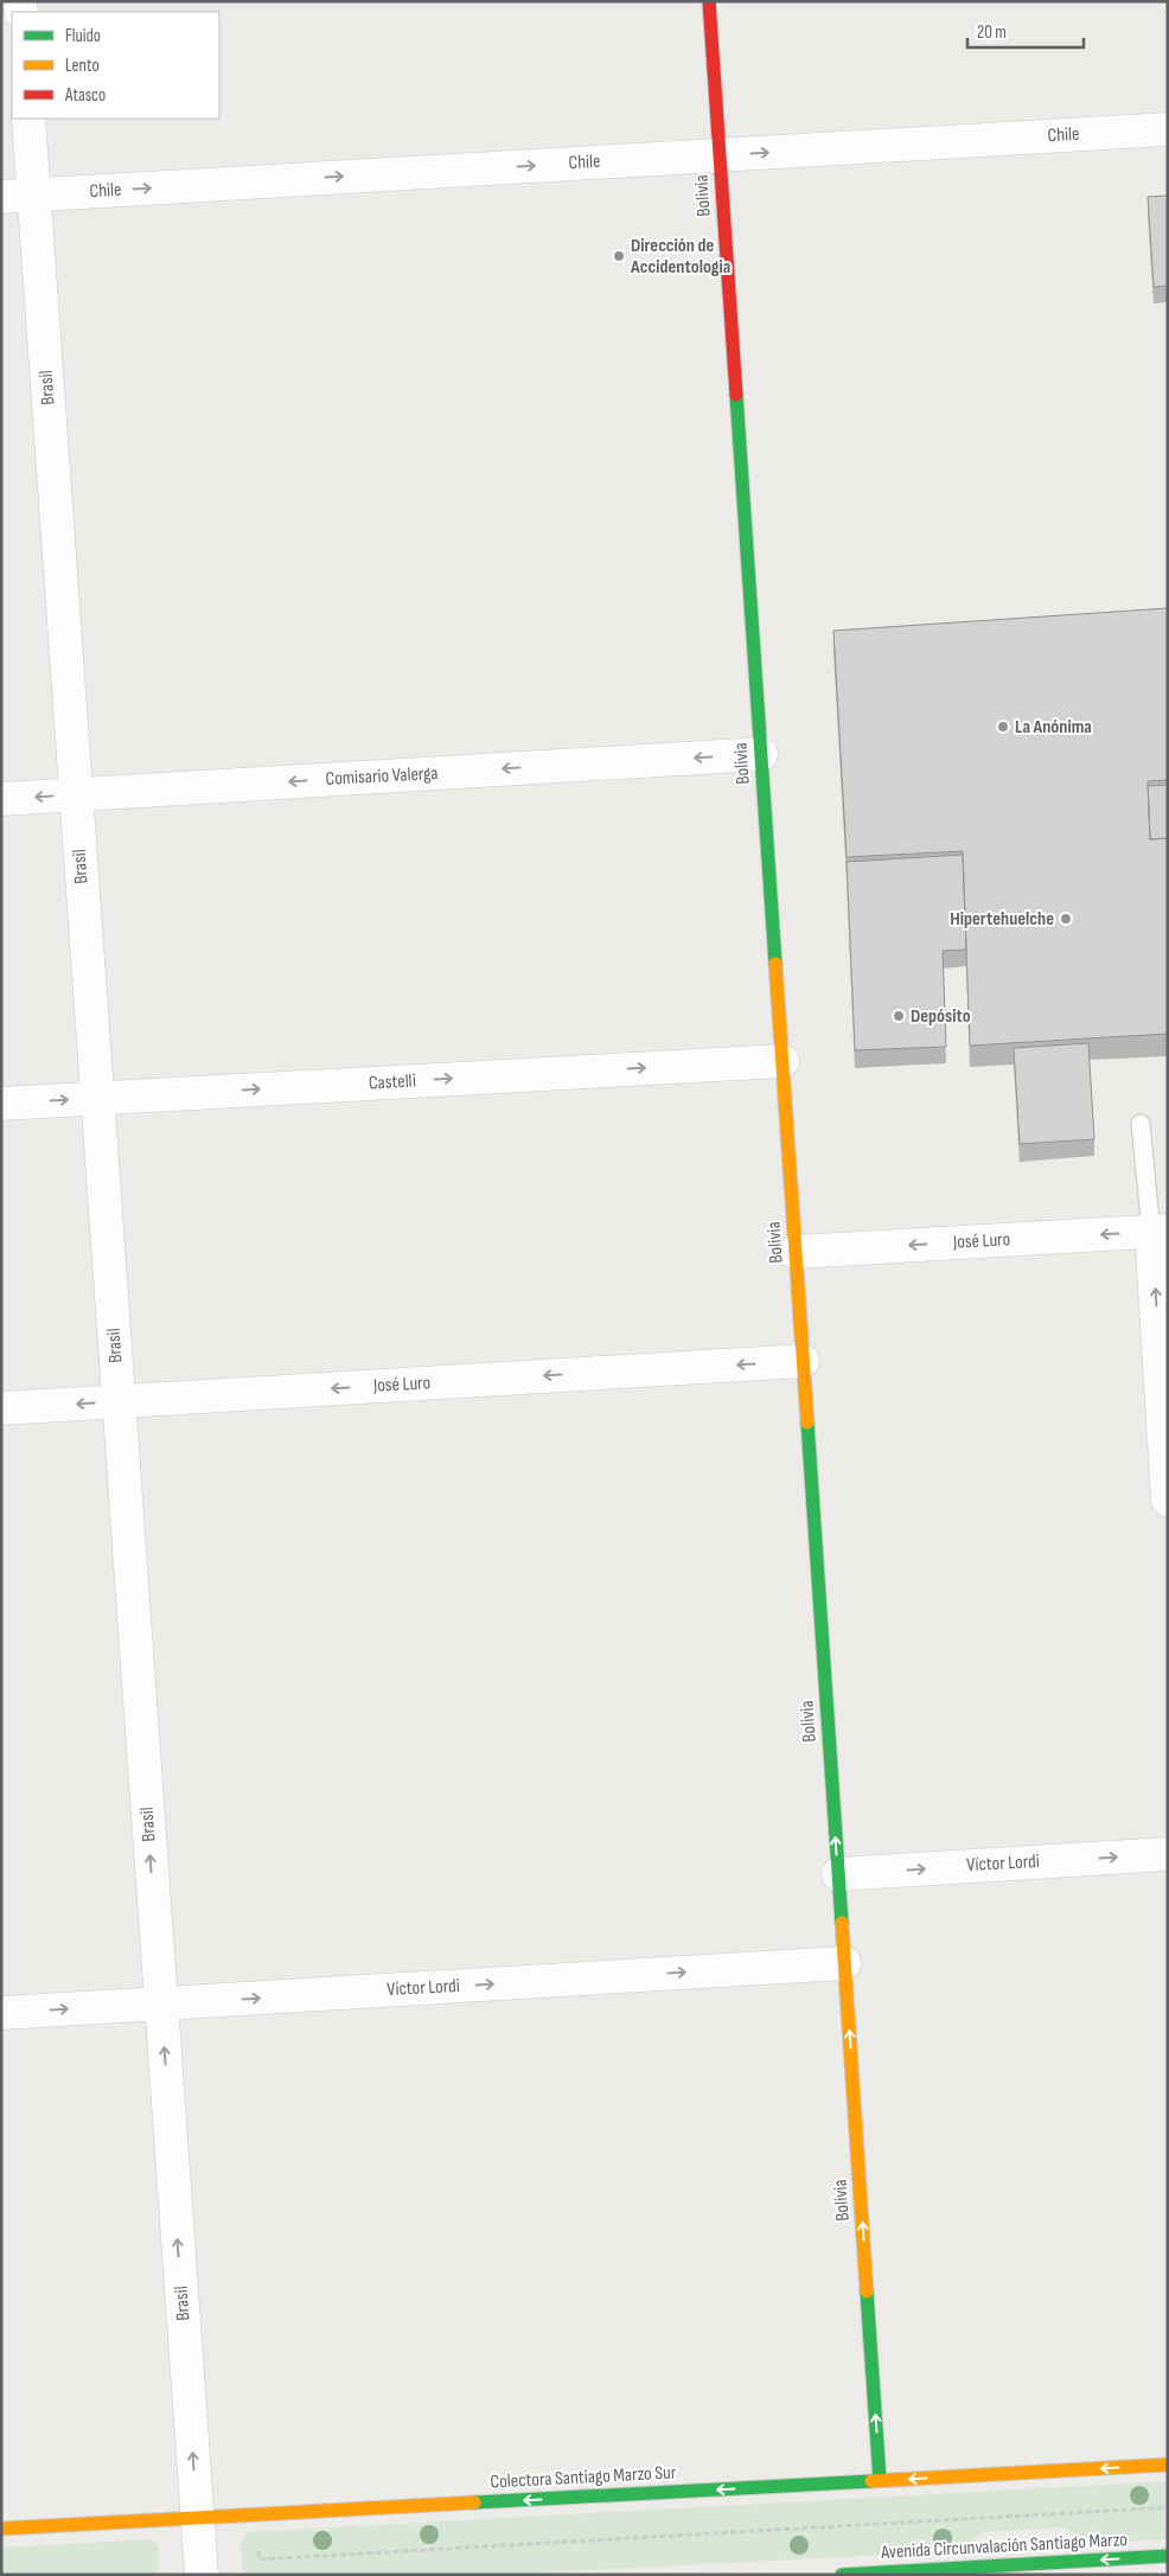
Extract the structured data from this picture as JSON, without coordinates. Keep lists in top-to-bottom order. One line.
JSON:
{"streets":{"street":["Chile","Bolivia","Brasil","Comisario Valerga","Castelli","José Luro","Víctor Lordi","Colectora Santiago Marzo Sur","Avenida Circunvalación Santiago Marzo"]},"crossings":[["Chile","Bolivia"],["Chile","Brasil"],["Bolivia","Comisario Valerga"],["Bolivia","Castelli"],["Bolivia","José Luro"],["Bolivia","Víctor Lordi"],["Bolivia","Colectora Santiago Marzo Sur"],["Brasil","Comisario Valerga"],["Brasil","Castelli"],["Brasil","José Luro"],["Brasil","Víctor Lordi"],["Brasil","Colectora Santiago Marzo Sur"]],"one_way":["Chile","Bolivia","Brasil","Comisario Valerga","Castelli","José Luro","Víctor Lordi","Colectora Santiago Marzo Sur","Avenida Circunvalación Santiago Marzo"],"places":["Dirección de Accidentologia","La Anónima","Hipertehuelche","Depósito"],"legend":["Fluido","Lento","Atasco"],"scale_bar":"20 m"}
